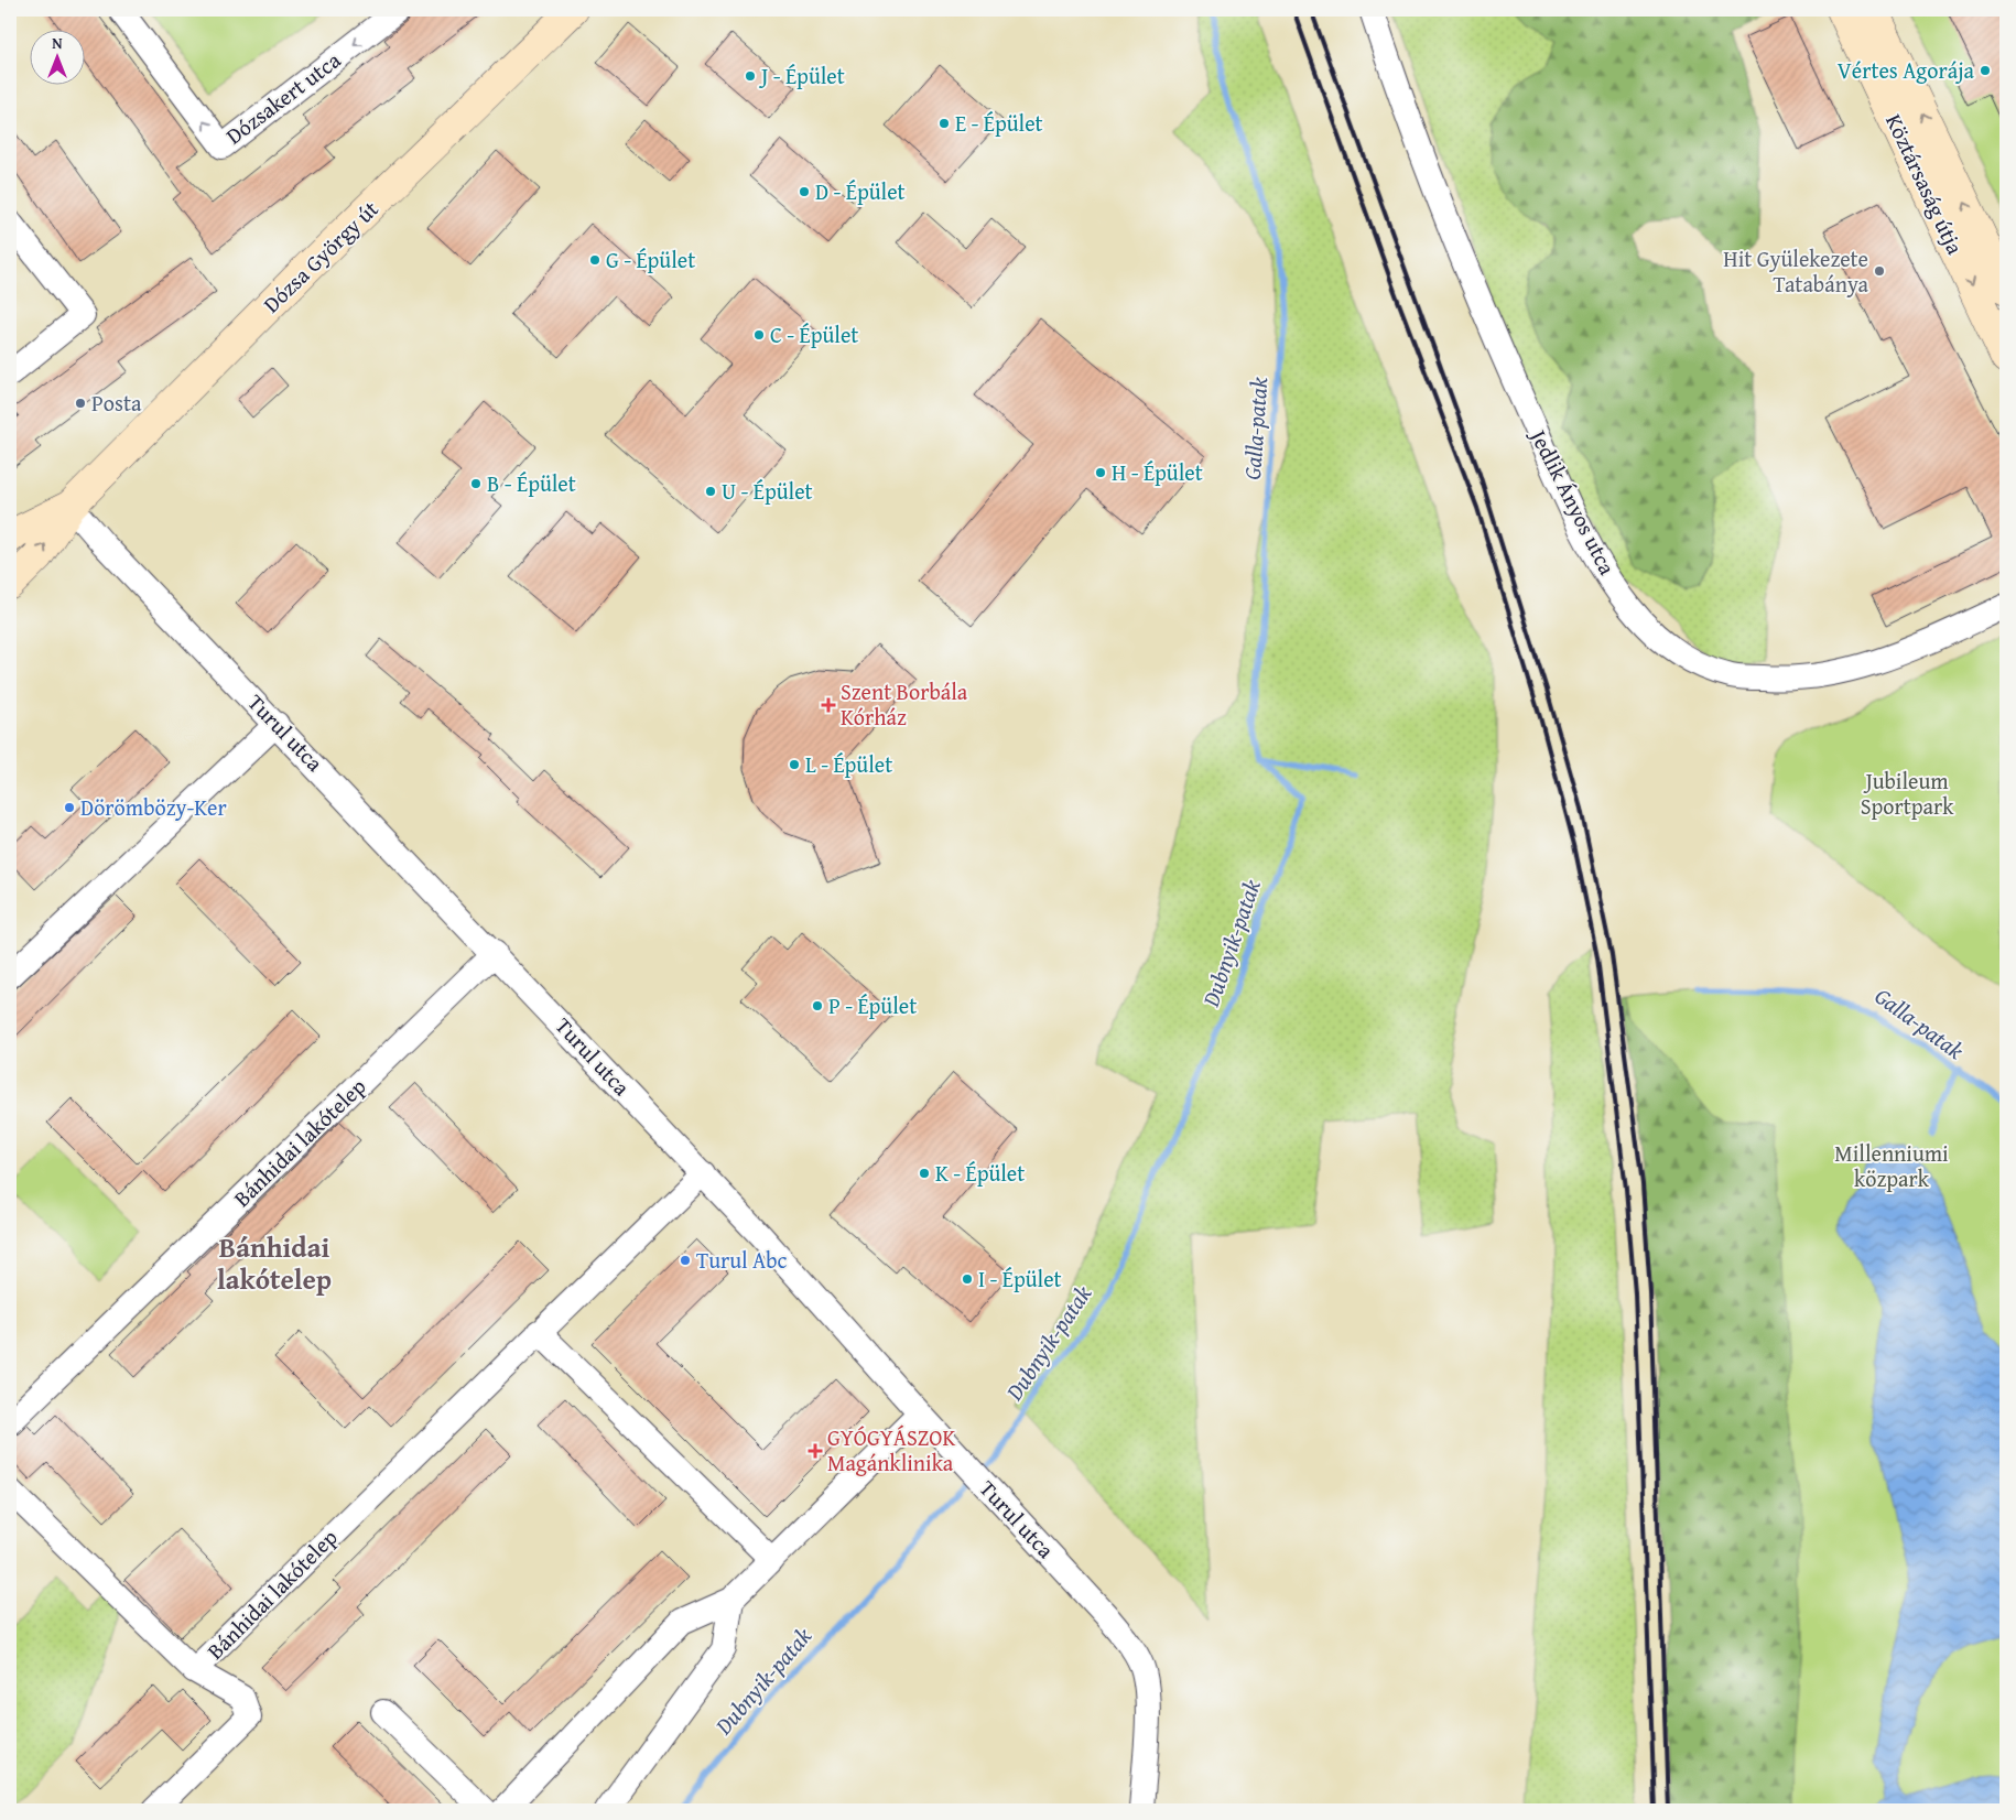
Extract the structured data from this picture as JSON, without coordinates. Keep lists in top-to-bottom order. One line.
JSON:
{"streets":{"street":["Dózsakert utca","Köztársaság útja","Dózsa György út","Jedlik Ányos utca","Turul utca","Bánhidai lakótelep"]},"crossings":[["Dózsa György út","Turul utca"],["Turul utca","Bánhidai lakótelep"]],"districts":["Bánhidai lakótelep"],"water":["Galla-patak","Dubnyik-patak"],"parks":["Jubileum Sportpark","Millenniumi közpark"],"places":{"other":["Vértes Agorája","J - Épület","E - Épület","D - Épület","G - Épület","Hit Gyülekezete Tatabánya","C - Épület","Posta","H - Épület","B - Épület","U - Épület","L - Épület","Dörömbözy-Ker","P - Épület","K - Épület","Turul Abc","I - Épület"],"health":["Szent Borbála Kórház","GYÓGYÁSZOK Magánklinika"]},"north":"top"}
